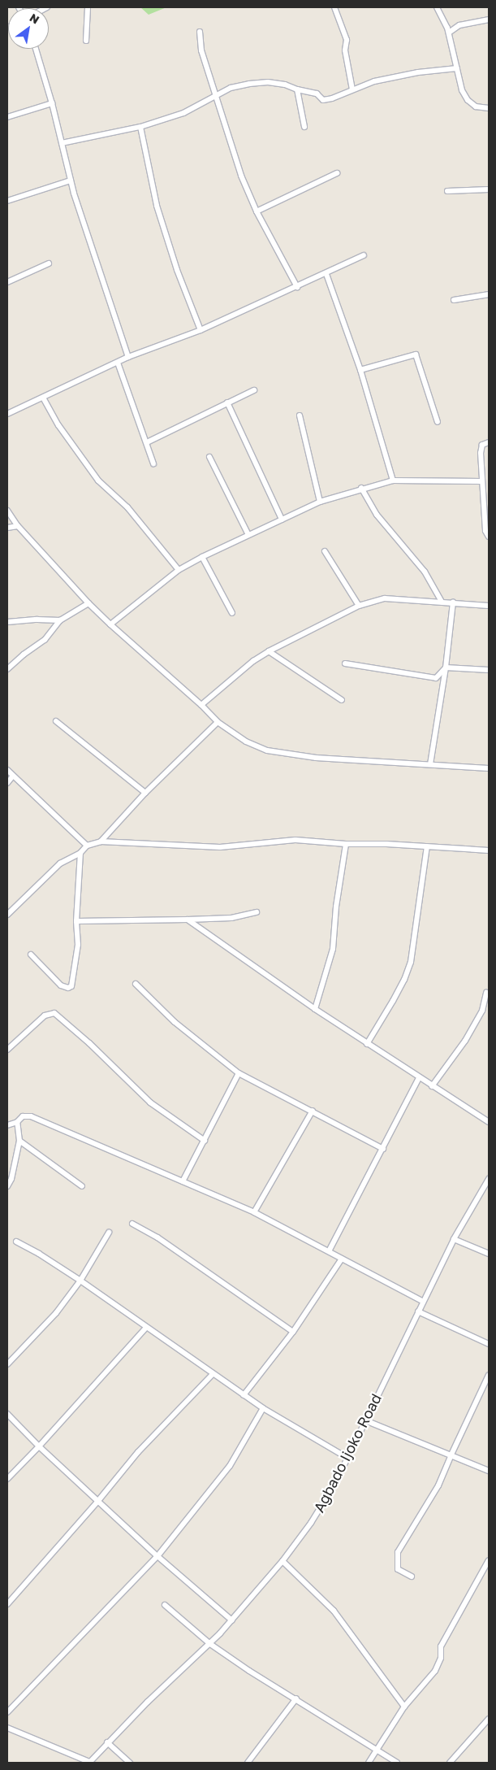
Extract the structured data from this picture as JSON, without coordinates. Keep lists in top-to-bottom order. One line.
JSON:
{"streets":{"street":["Agbado Ijoko Road"]},"north":"top right"}
